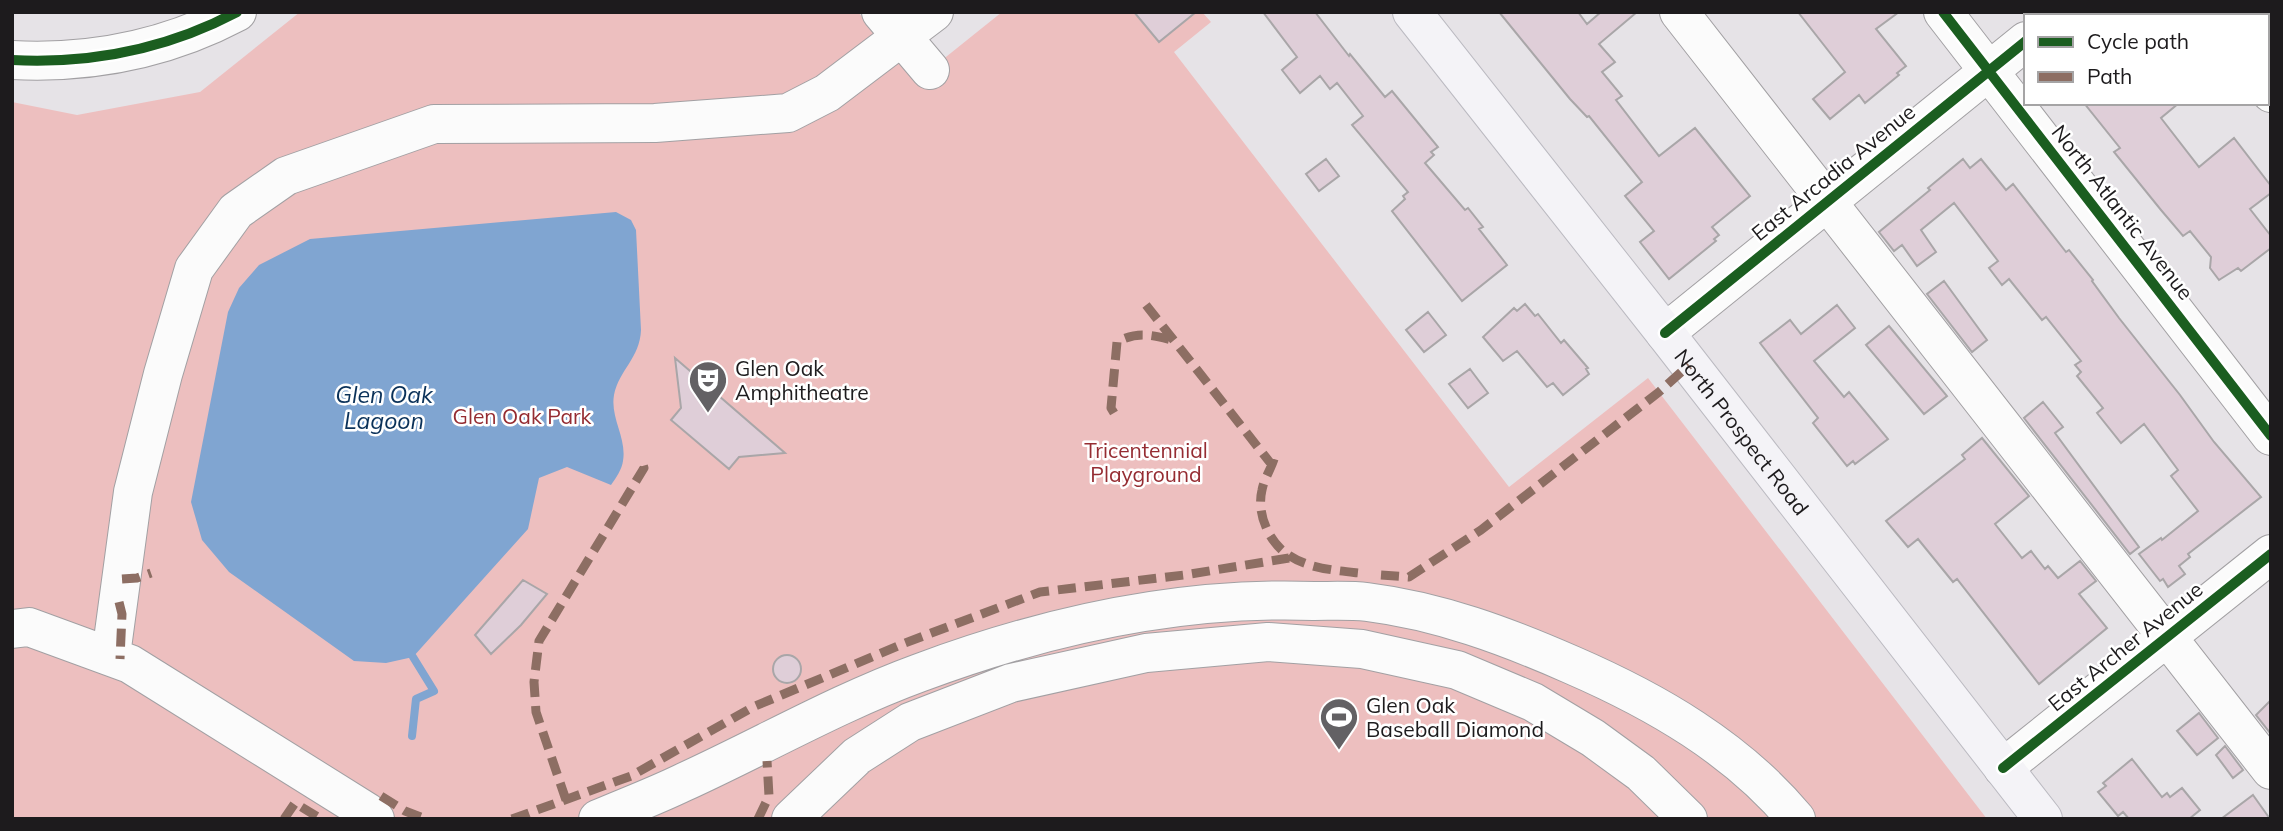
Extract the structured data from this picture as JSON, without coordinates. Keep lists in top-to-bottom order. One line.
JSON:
{"streets":{"main road":["North Prospect Road"],"street":["East Arcadia Avenue","North Atlantic Avenue","East Archer Avenue"]},"crossings":[["East Arcadia Avenue","North Atlantic Avenue"],["East Arcadia Avenue","North Prospect Road"],["North Prospect Road","East Archer Avenue"]],"water":["Glen Oak Lagoon"],"parks":["Glen Oak Park","Tricentennial Playground"],"places":{"theatre":["Glen Oak Amphitheatre"],"sports":["Glen Oak Baseball Diamond"]},"legend":["Cycle path","Path"]}
